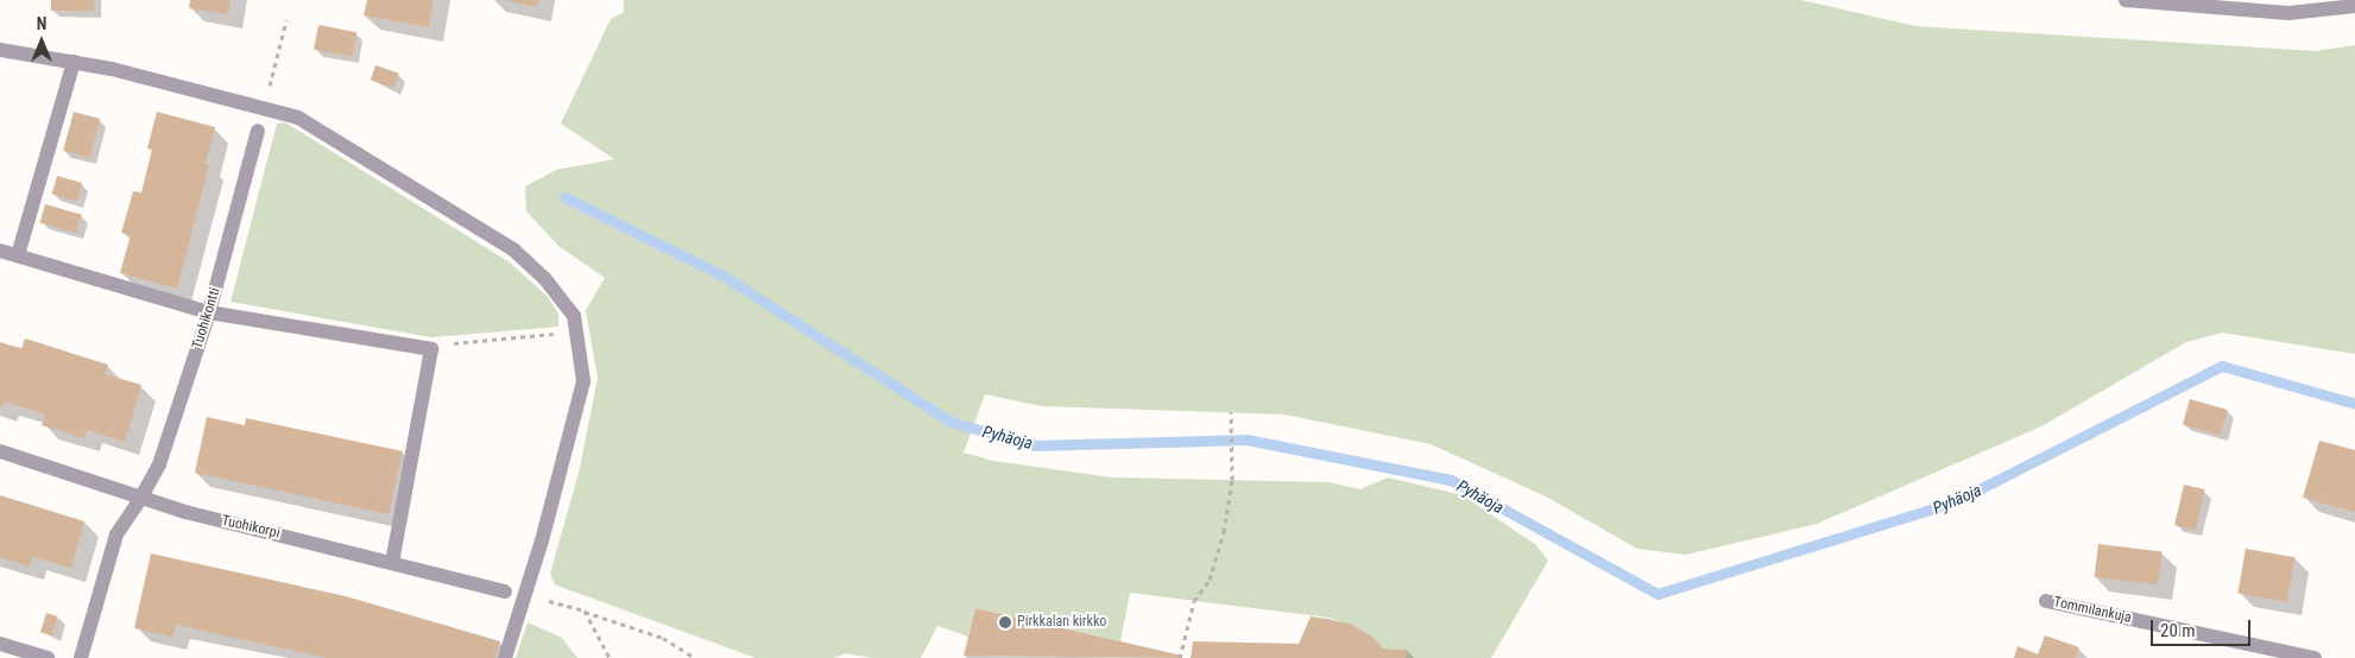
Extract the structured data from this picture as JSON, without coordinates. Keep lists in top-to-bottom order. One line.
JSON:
{"streets":{"street":["Tuohikontti","Tuohikorpi","Tommilankuja"]},"crossings":[["Tuohikontti","Tuohikorpi"]],"water":["Pyhäoja"],"places":["Pirkkalan kirkko"],"scale_bar":"20 m","north":"top"}
